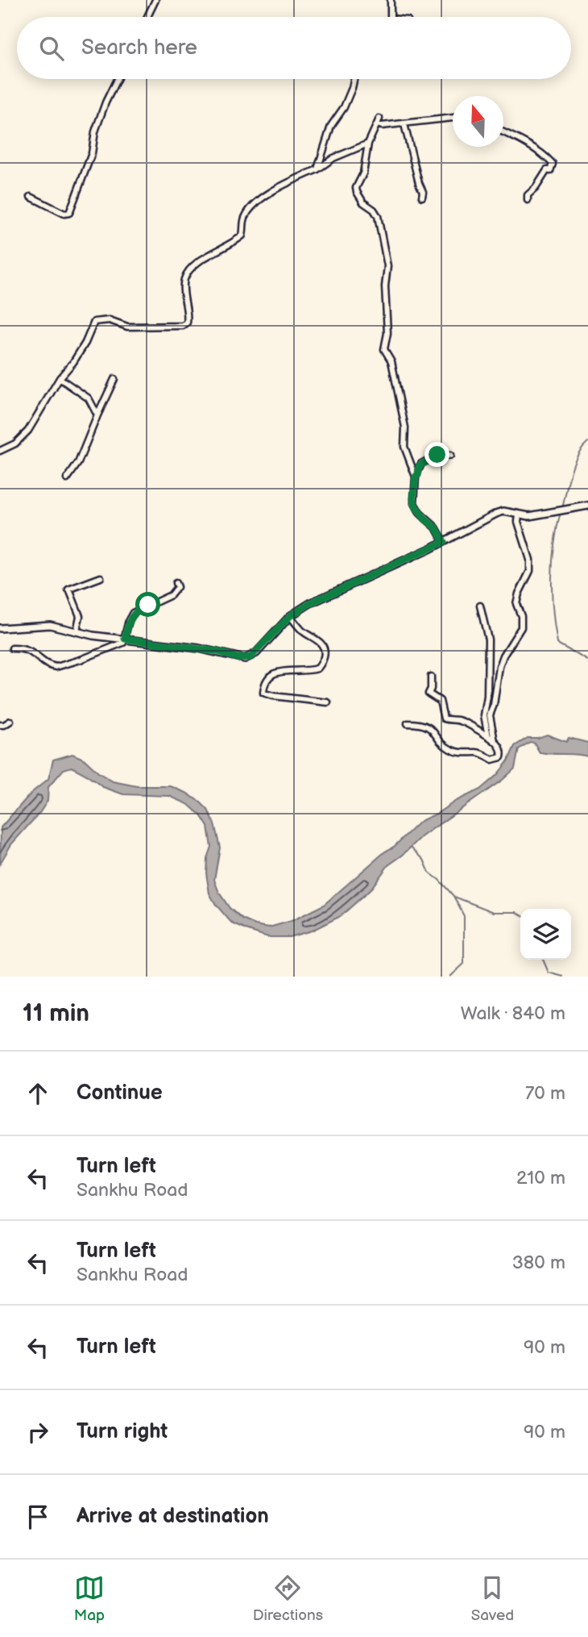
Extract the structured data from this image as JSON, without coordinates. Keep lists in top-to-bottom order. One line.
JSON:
{"north":"top","page":{"search":"Search here","heading":["11 min","Walk · 840 m"],"list":[["Continue","70 m"],["Turn left","Sankhu Road","210 m"],["Turn left","Sankhu Road","380 m"],["Turn left","90 m"],["Turn right","90 m"],"Arrive at destination"],"nav":["Map","Directions","Saved"]}}
